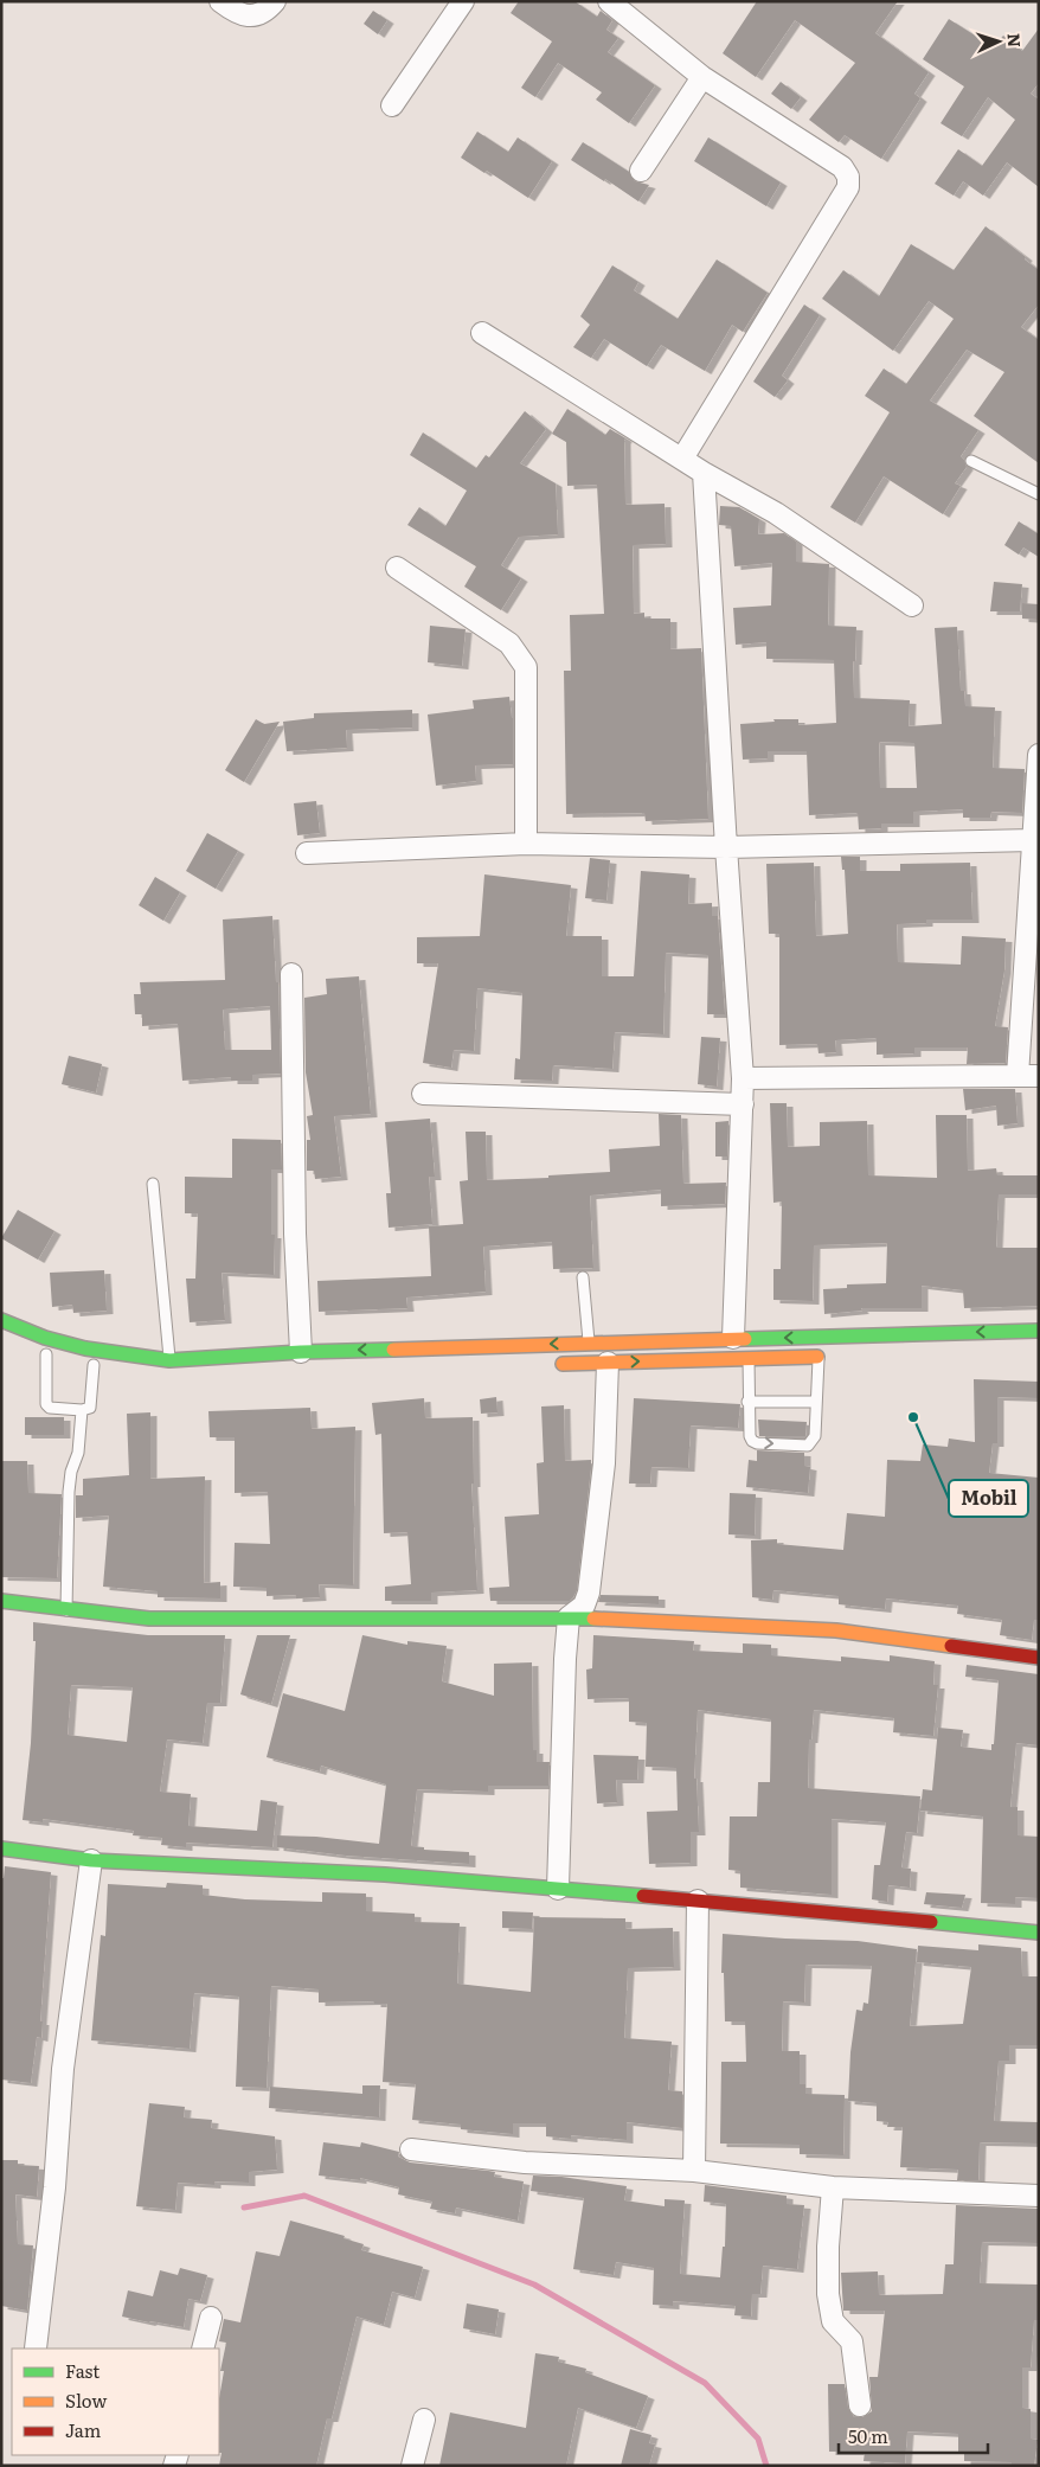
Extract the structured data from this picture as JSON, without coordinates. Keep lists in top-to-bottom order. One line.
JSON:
{"places":["Mobil"],"legend":["Fast","Slow","Jam"],"scale_bar":"50 m","north":"right"}
